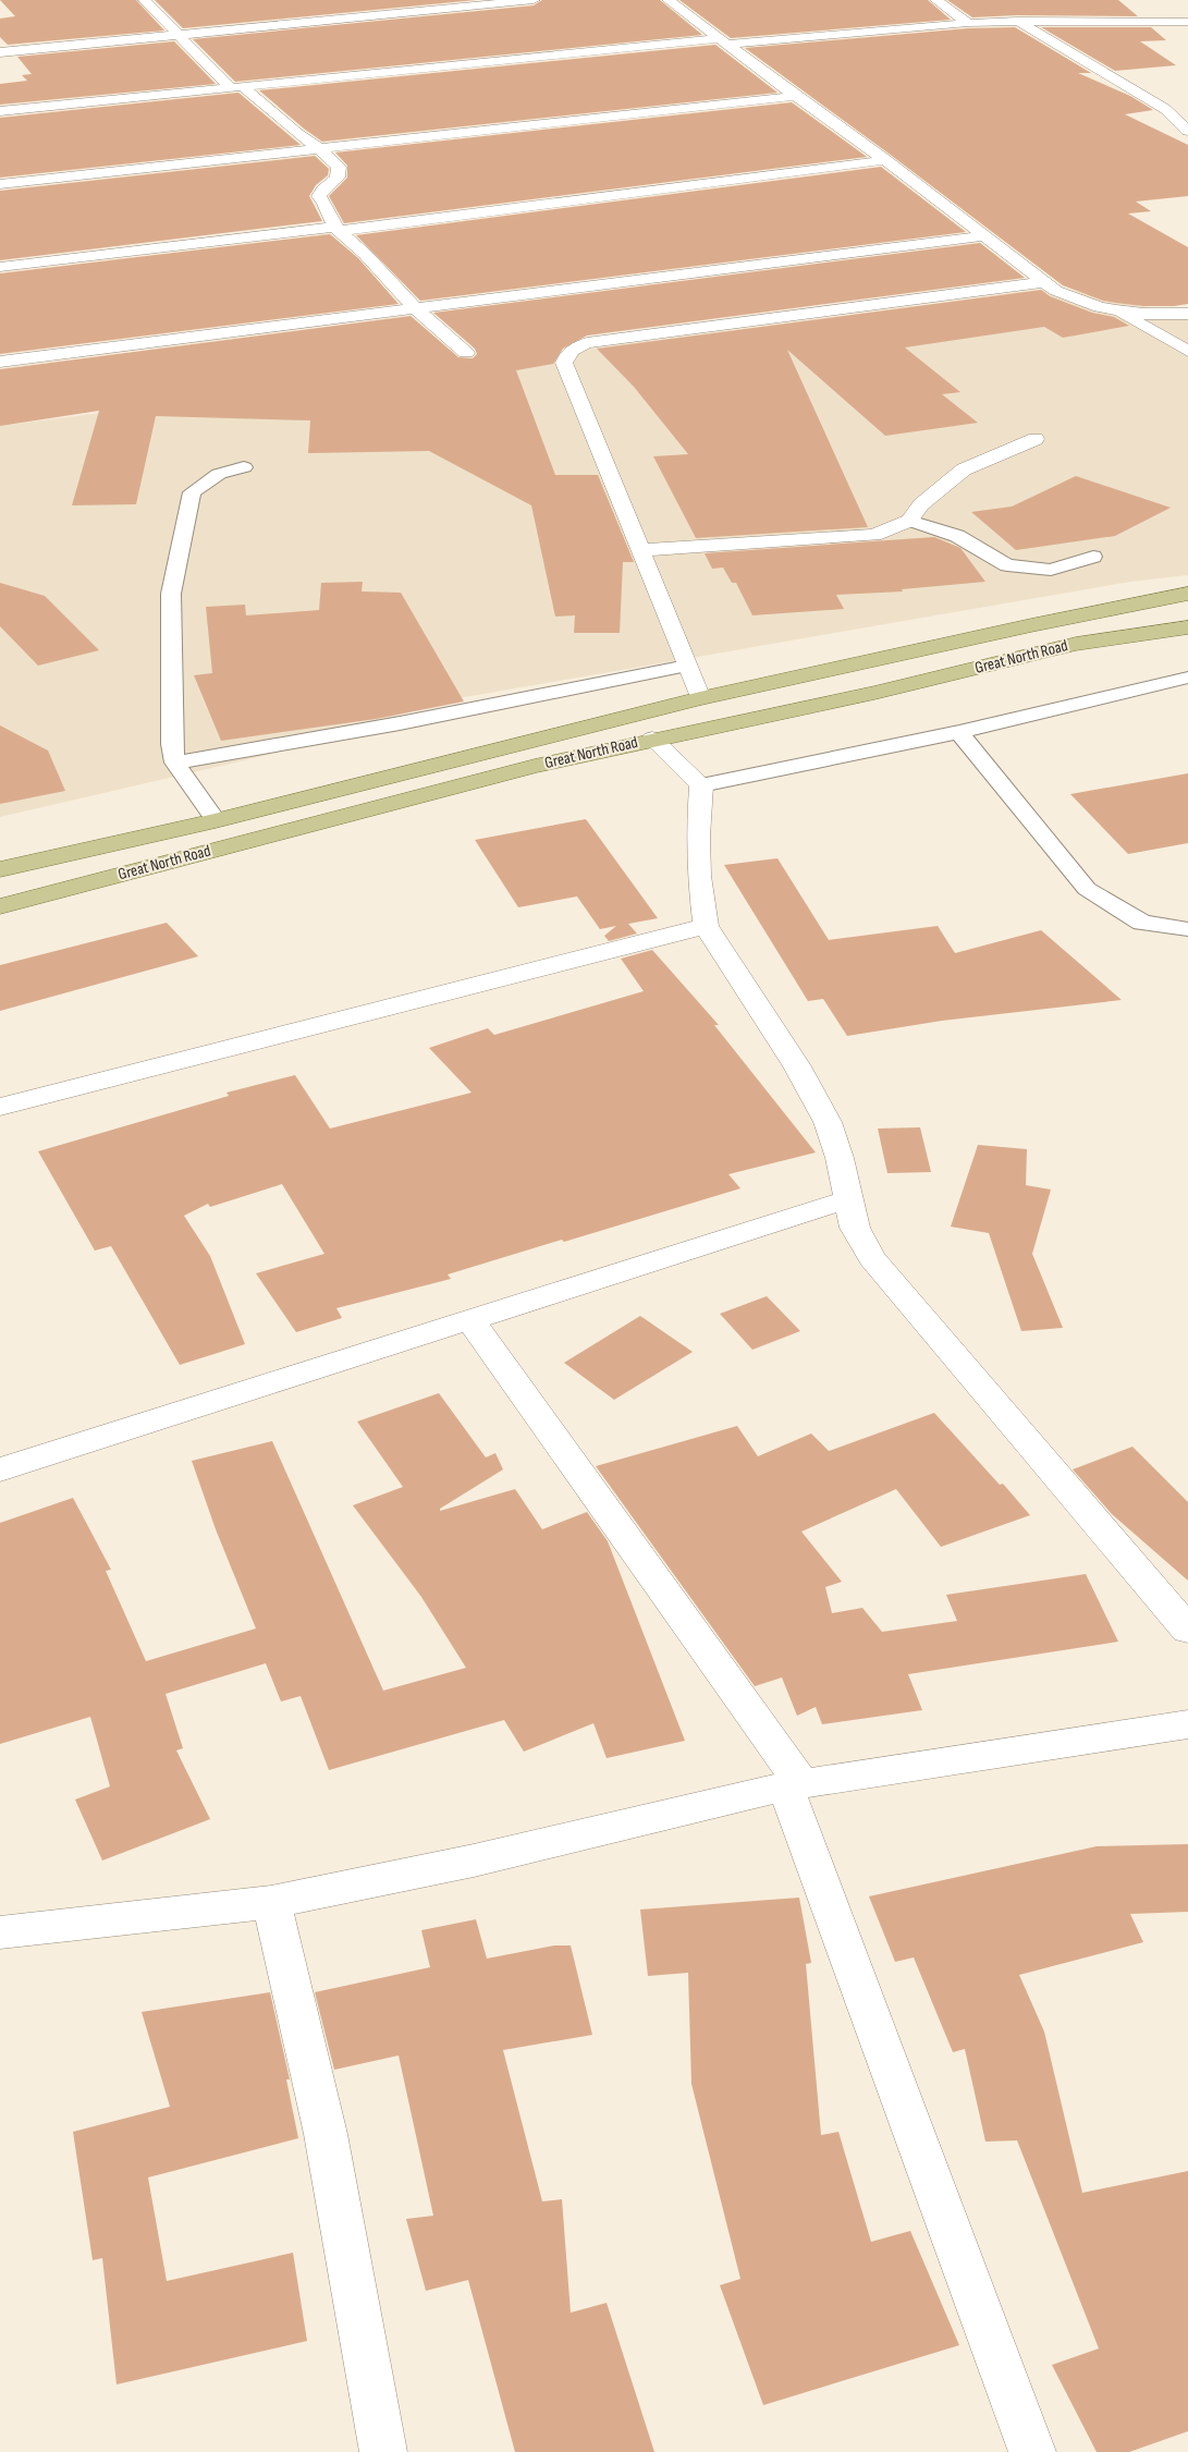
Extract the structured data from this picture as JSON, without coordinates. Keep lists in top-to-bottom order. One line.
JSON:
{"streets":{"main road":["Great North Road"]}}
